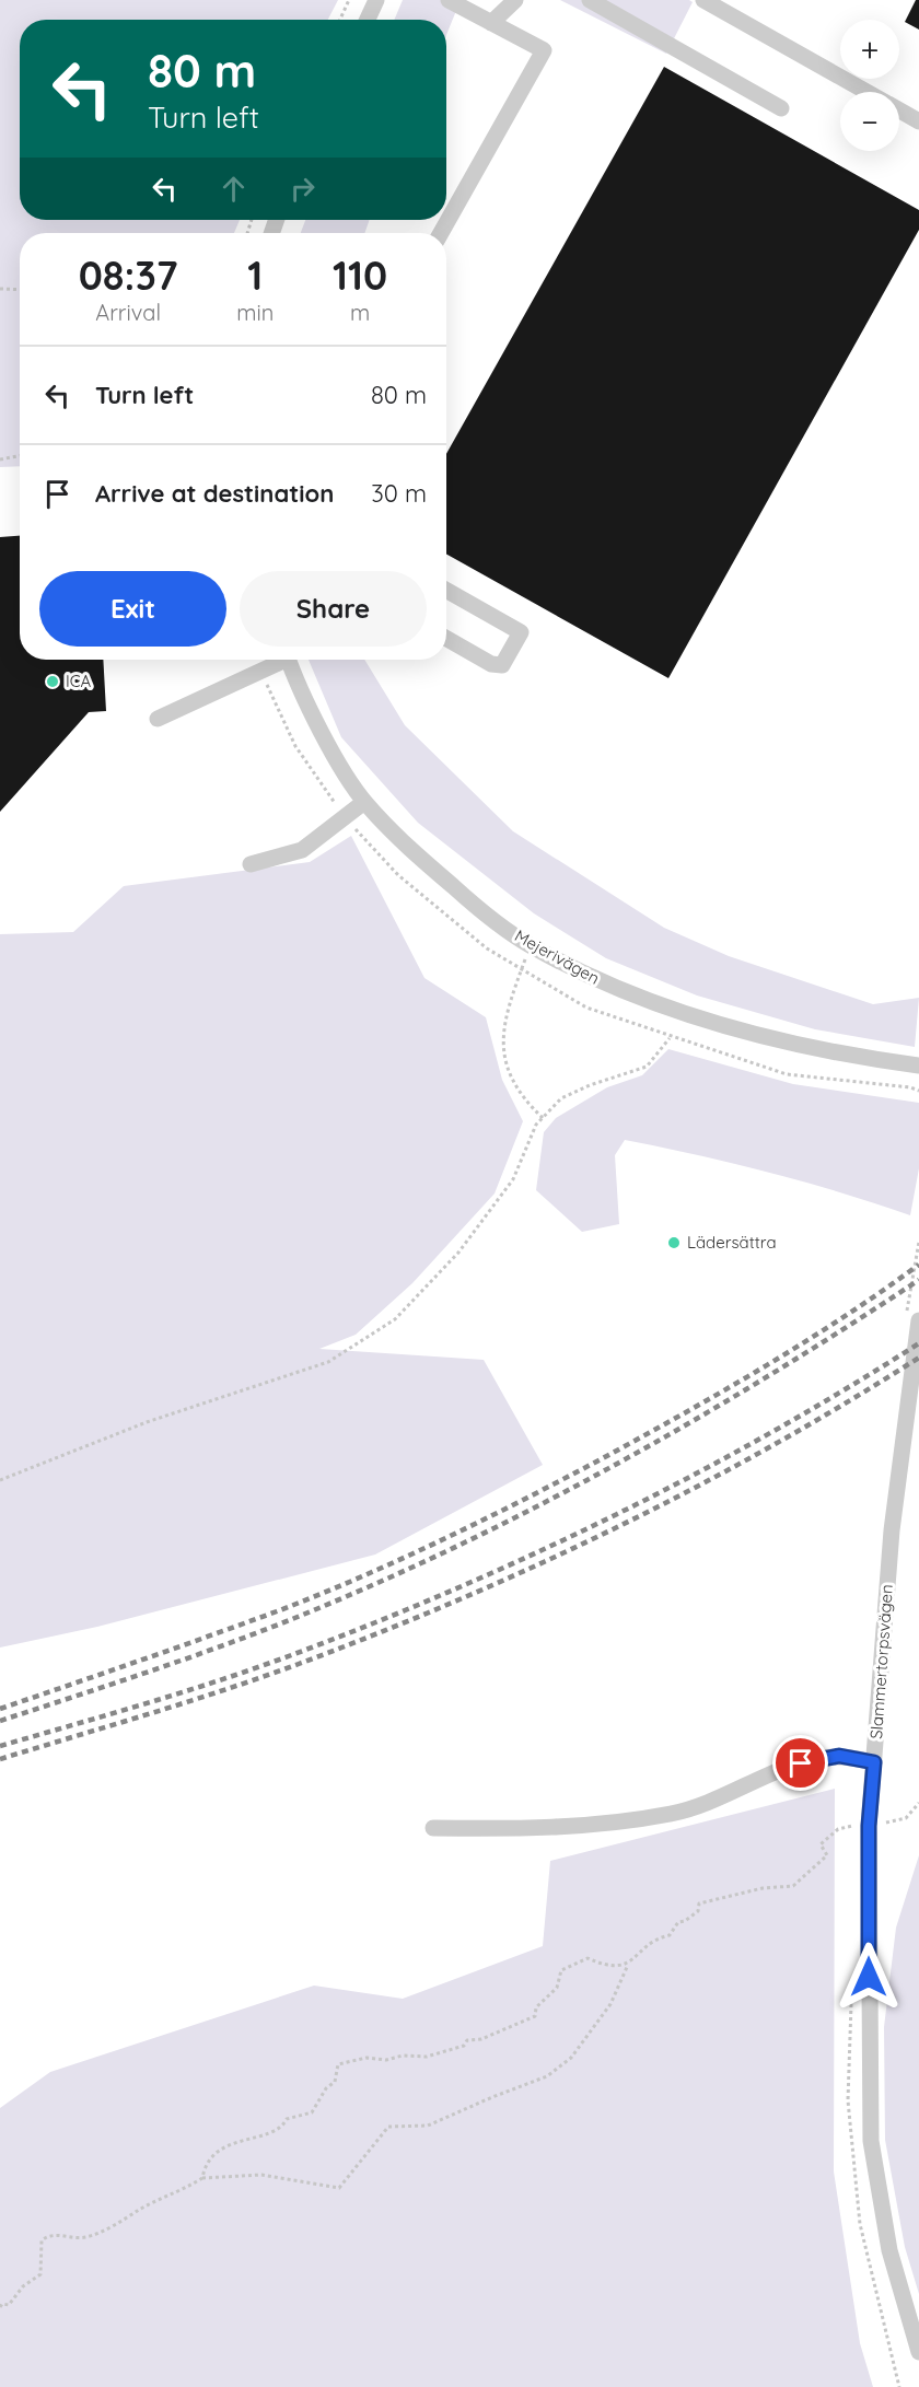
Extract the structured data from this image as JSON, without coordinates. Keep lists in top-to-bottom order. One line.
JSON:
{"streets":{"street":["Mejerivägen","Slammertorpsvägen"]},"places":["ICA","Lädersättra"],"page":{"map_buttons":["+","−"],"turn":["80 m","Turn left"],"eta":["08:37","Arrival","1","min","110","m"],"list":[{"name":"Turn left","value":"80 m"},{"name":"Arrive at destination","value":"30 m"}],"buttons":["Exit","Share"]}}
